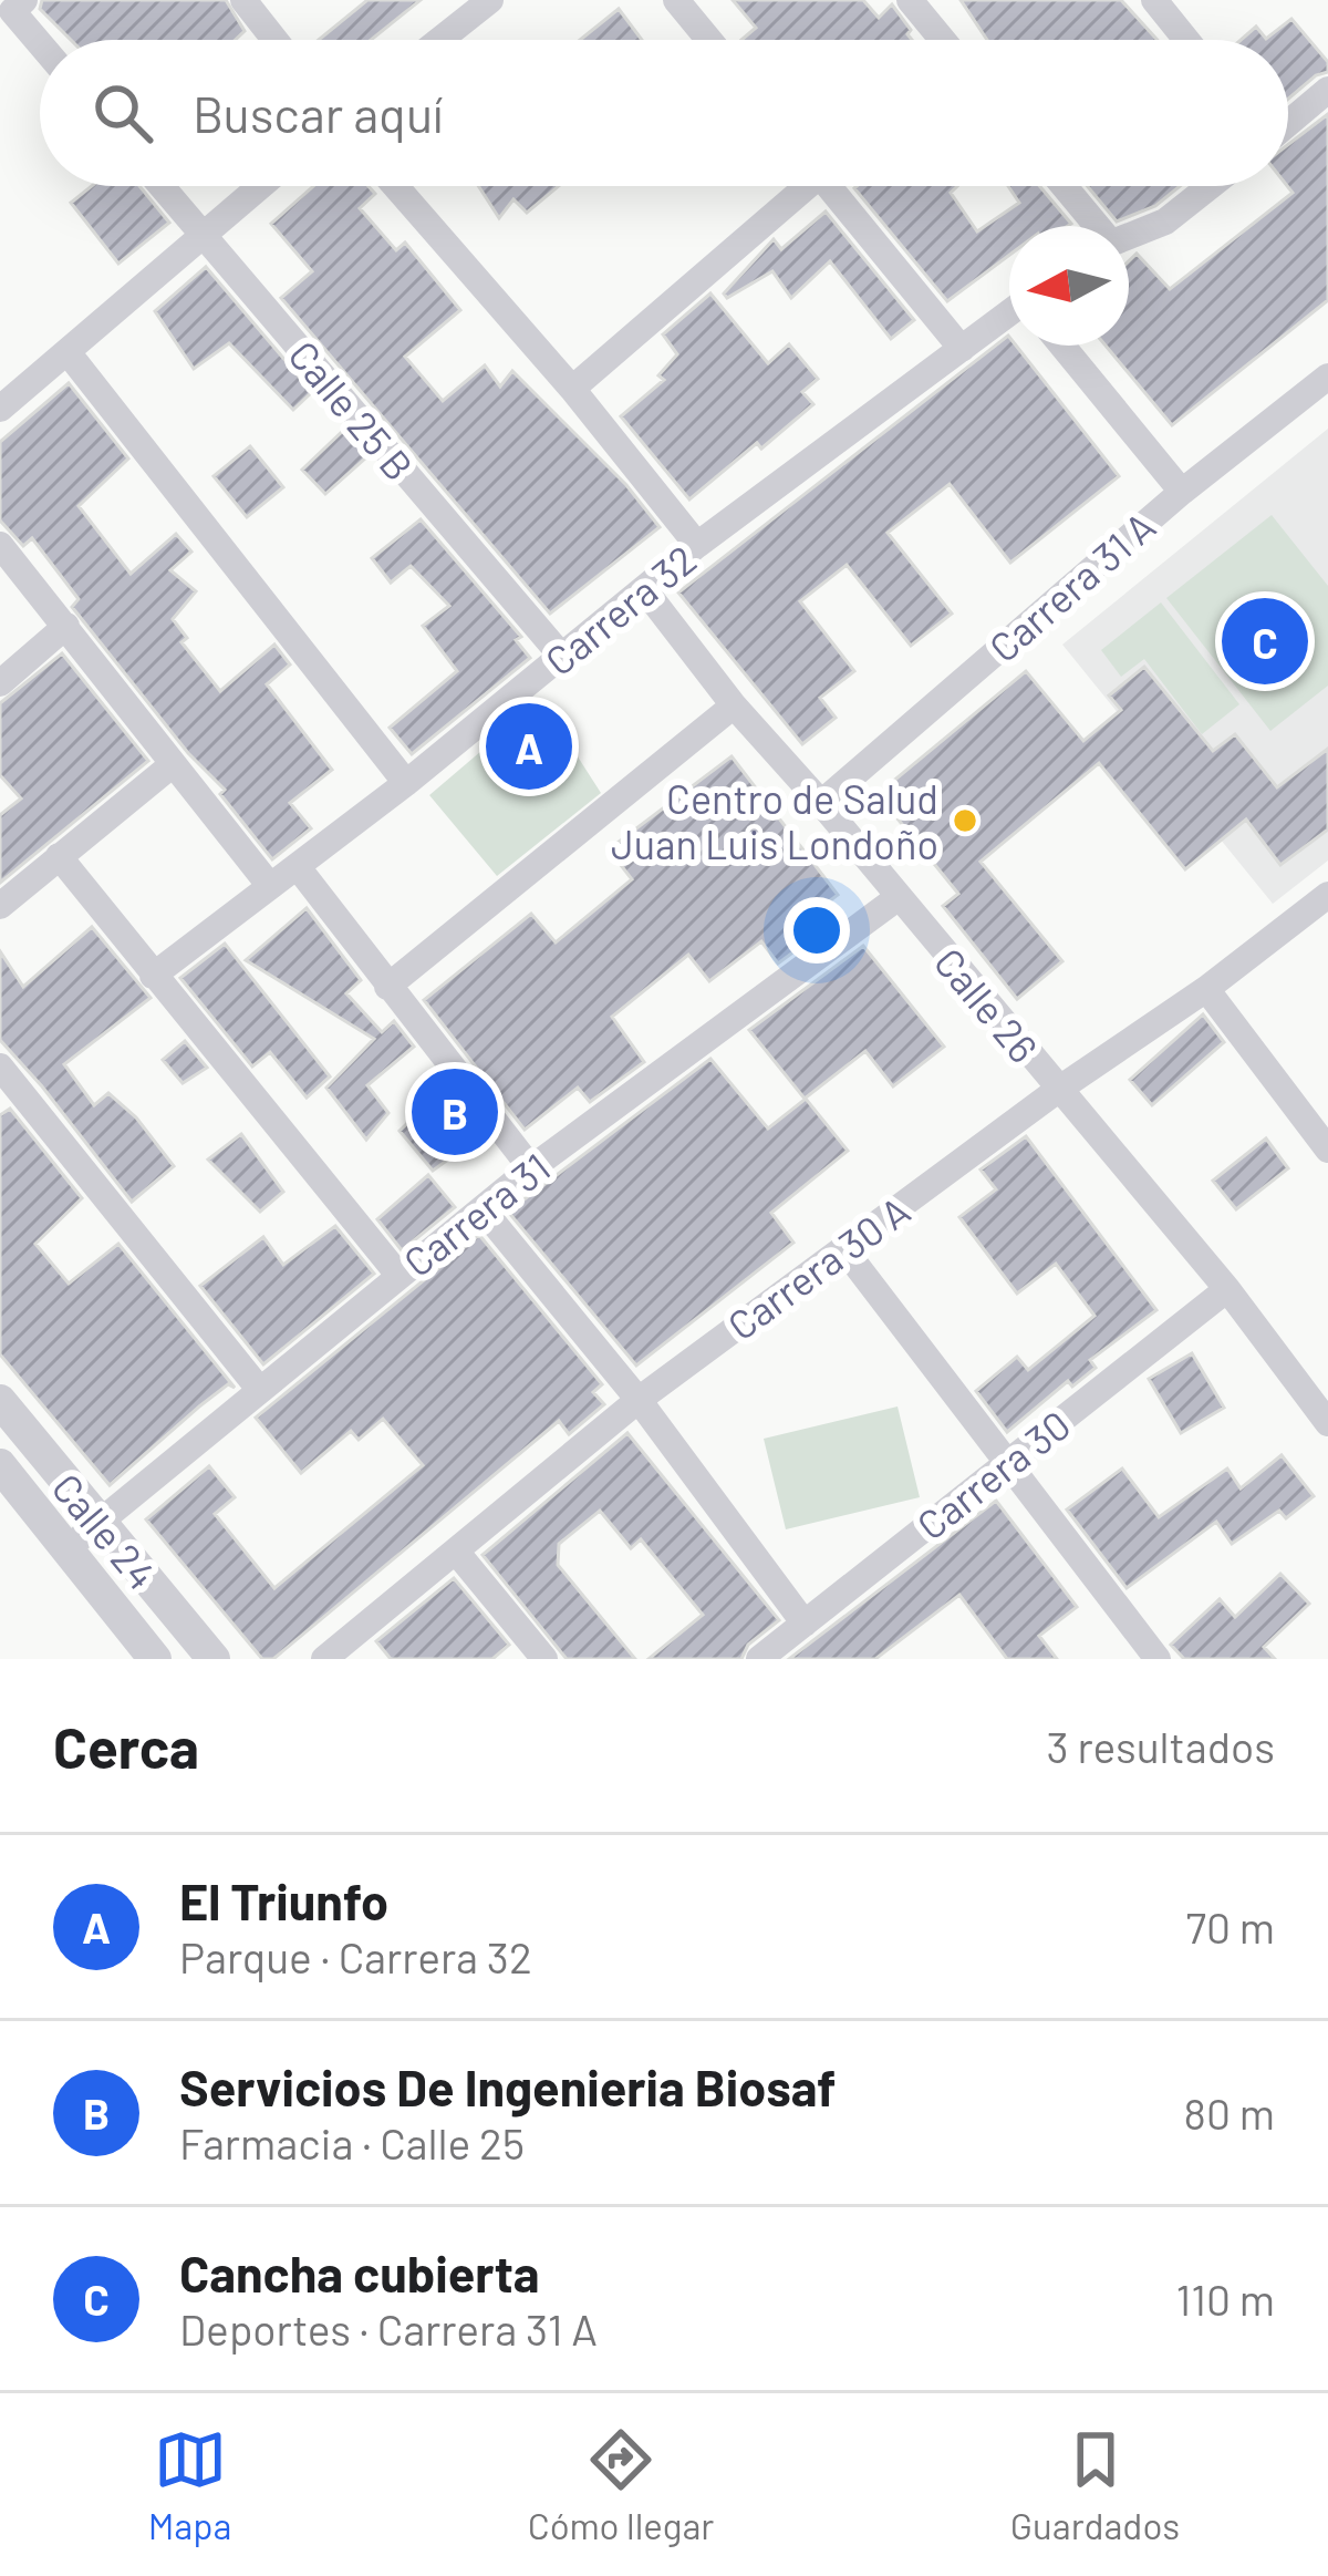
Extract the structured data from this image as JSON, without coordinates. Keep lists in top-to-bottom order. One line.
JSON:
{"streets":{"street":["Calle 25 B","Carrera 31 A","Carrera 32","Calle 26","Carrera 31","Carrera 30 A","Carrera 30","Calle 24"]},"crossings":[["Calle 25 B","Carrera 32"],["Carrera 31 A","Calle 26"],["Carrera 32","Calle 26"],["Calle 26","Carrera 31"],["Calle 26","Carrera 30 A"],["Calle 26","Carrera 30"],["Carrera 31","Calle 24"]],"places":["Centro de Salud Juan Luis Londoño"],"north":"left","page":{"search":"Buscar aquí","pins":["C","A","B"],"heading":["Cerca","3 resultados"],"list":[{"mark":"A","name":"El Triunfo","note":"Parque · Carrera 32","value":"70 m"},{"mark":"B","name":"Servicios De Ingenieria Biosaf","note":"Farmacia · Calle 25","value":"80 m"},{"mark":"C","name":"Cancha cubierta","note":"Deportes · Carrera 31 A","value":"110 m"}],"nav":["Mapa","Cómo llegar","Guardados"]}}
